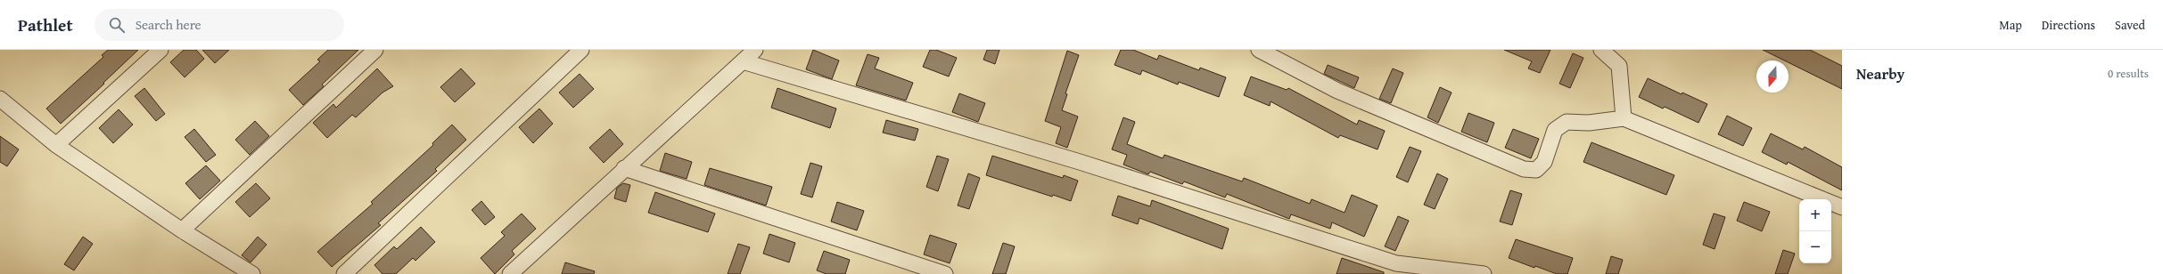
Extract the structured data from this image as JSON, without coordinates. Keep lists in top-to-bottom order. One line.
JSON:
{"north":"bottom","page":{"header":"Pathlet","search":"Search here","nav":["Map","Directions","Saved"],"heading":["Nearby","0 results"],"map_buttons":["+","−"]}}
